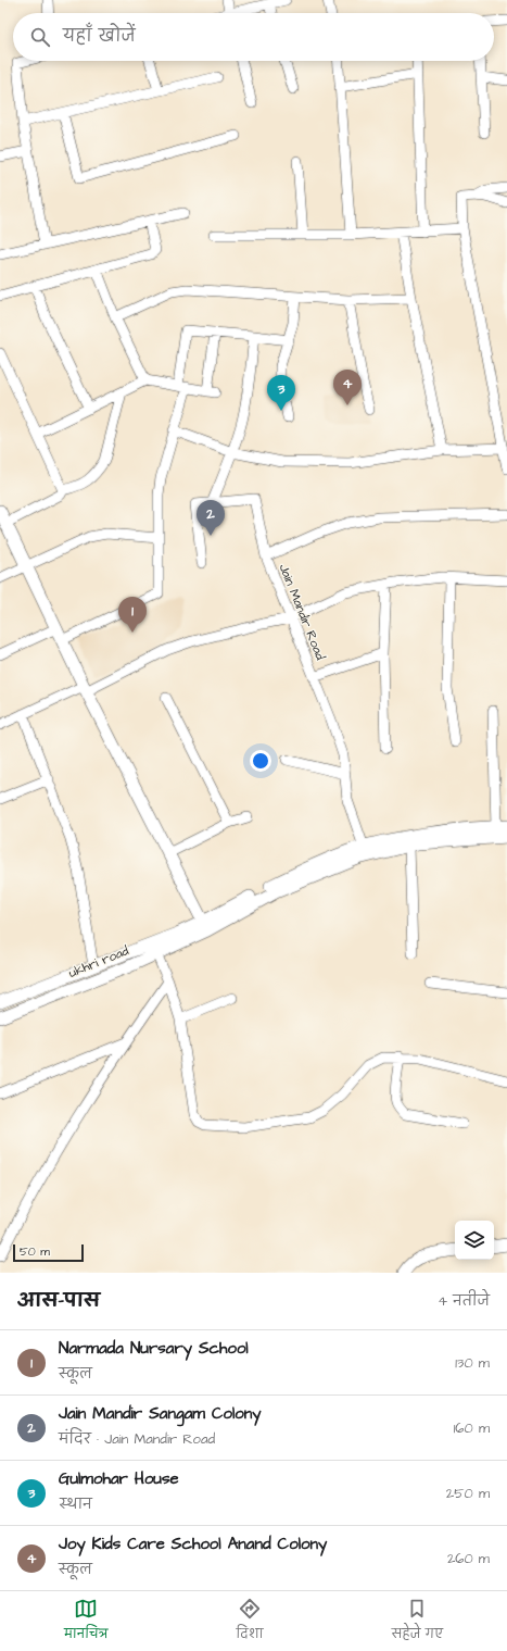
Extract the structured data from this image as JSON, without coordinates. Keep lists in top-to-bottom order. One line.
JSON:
{"streets":{"street":["Jain Mandir Road","ukhri road"]},"scale_bar":"50 m","page":{"search":"यहाँ खोजें","pins":["4","3","2","1"],"scale":"50 m","heading":["आस-पास","4 नतीजे"],"list":[{"mark":"1","name":"Narmada Nursary School","note":"स्कूल","value":"130 m"},{"mark":"2","name":"Jain Mandir Sangam Colony","note":"मंदिर · Jain Mandir Road","value":"160 m"},{"mark":"3","name":"Gulmohar House","note":"स्थान","value":"250 m"},{"mark":"4","name":"Joy Kids Care School Anand Colony","note":"स्कूल","value":"260 m"}],"nav":["मानचित्र","दिशा","सहेजे गए"]}}
